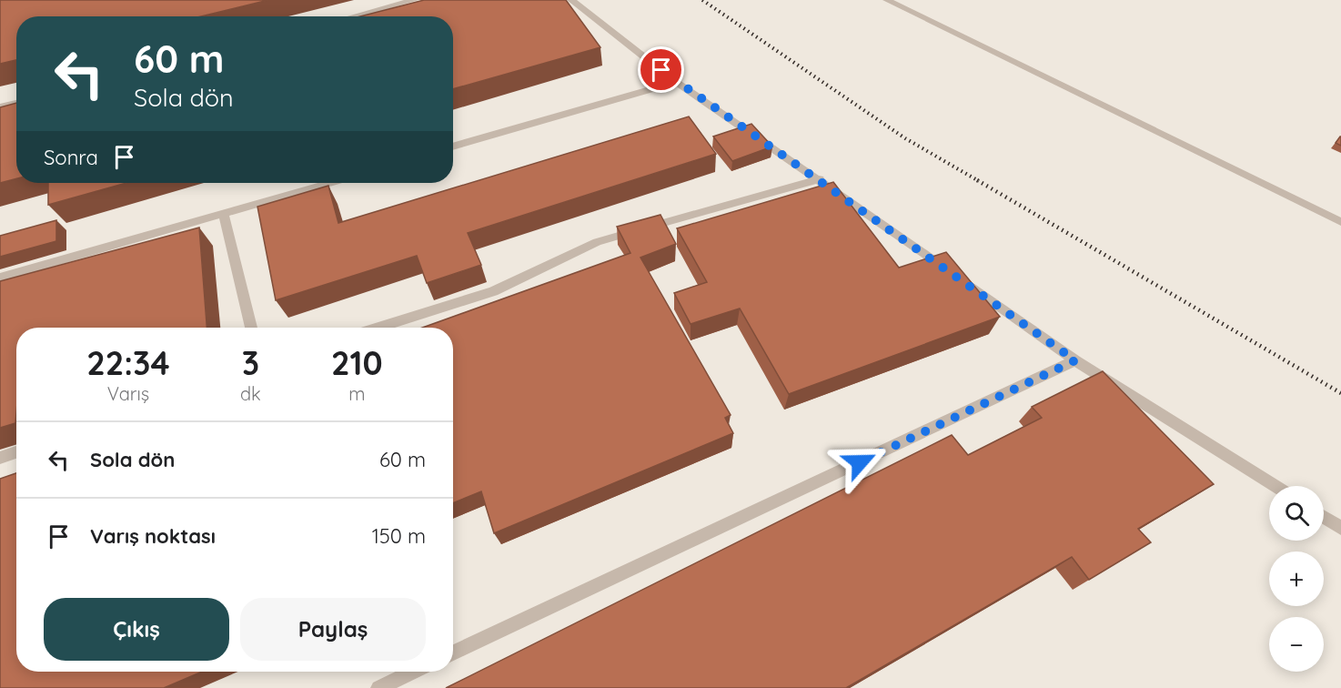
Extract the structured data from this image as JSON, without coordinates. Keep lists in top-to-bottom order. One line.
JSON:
{"page":{"turn":["60 m","Sola dön"],"then":"Sonra","eta":["22:34","Varış","3","dk","210","m"],"list":[{"name":"Sola dön","value":"60 m"},{"name":"Varış noktası","value":"150 m"}],"map_buttons":["+","−"],"buttons":["Çıkış","Paylaş"]}}
